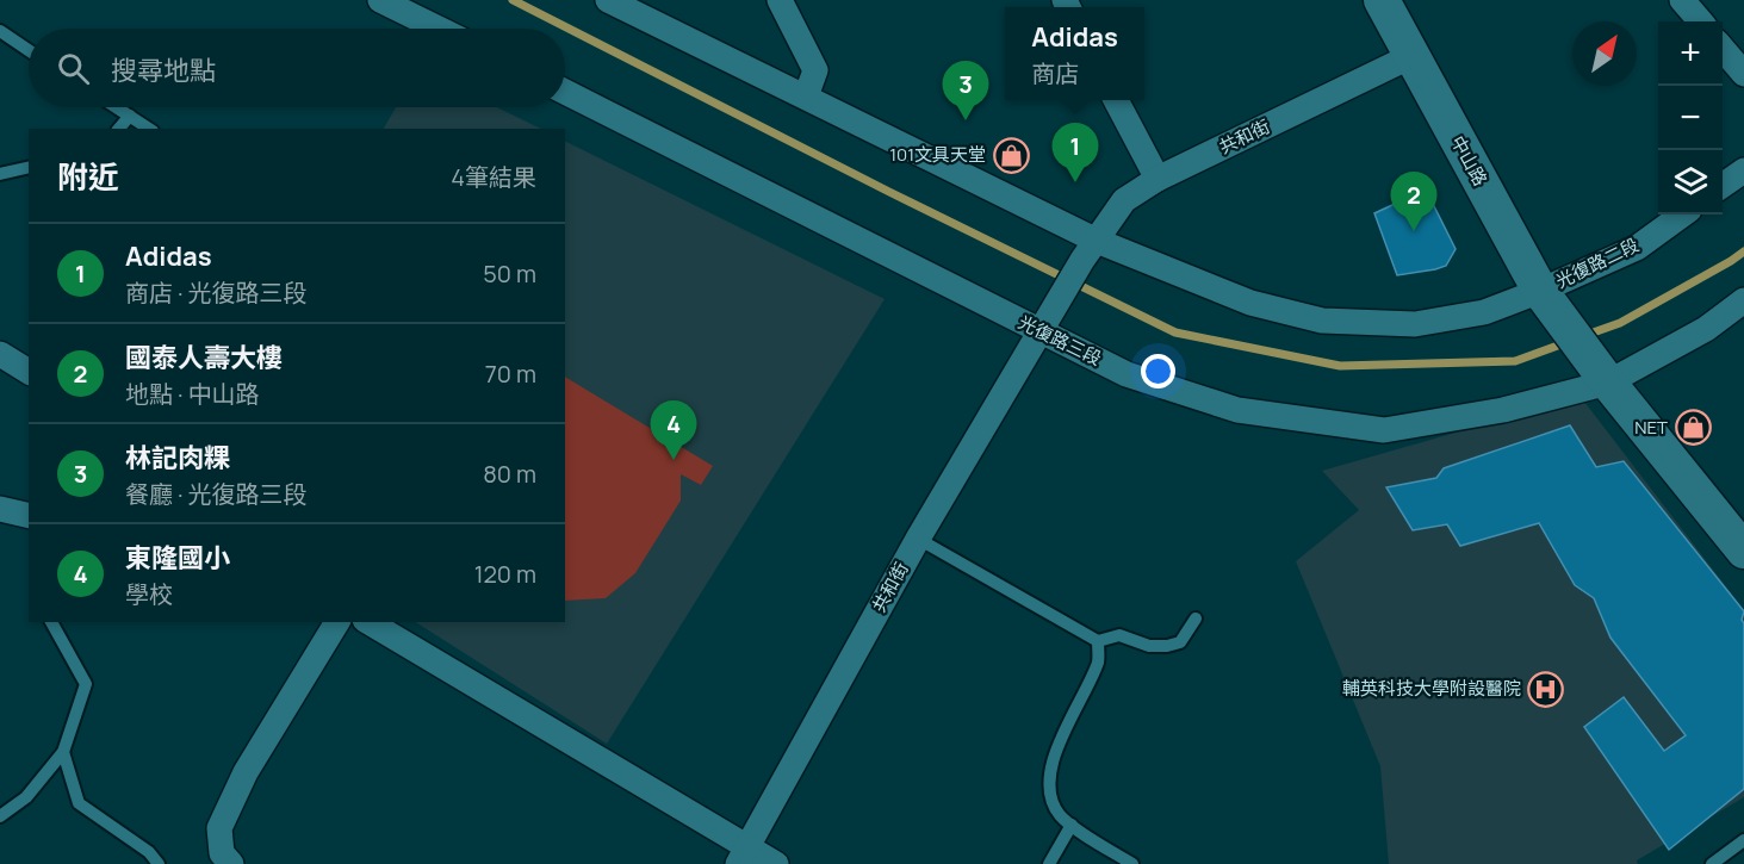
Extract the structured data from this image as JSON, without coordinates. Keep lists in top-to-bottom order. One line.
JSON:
{"streets":{"main road":["中山路"],"street":["共和街","光復路二段","光復路三段"]},"crossings":[["共和街","中山路"],["共和街","光復路三段"],["中山路","光復路二段"],["中山路","光復路三段"]],"places":{"shop":["101文具天堂","NET"],"hospital":["輔英科技大學附設醫院"]},"north":"top right","page":{"popup":["Adidas","商店"],"map_buttons":["+","−"],"search":"搜尋地點","pins":["3","1","2","4"],"heading":["附近","4筆結果"],"list":[{"mark":"1","name":"Adidas","note":"商店 · 光復路三段","value":"50 m"},{"mark":"2","name":"國泰人壽大樓","note":"地點 · 中山路","value":"70 m"},{"mark":"3","name":"林記肉粿","note":"餐廳 · 光復路三段","value":"80 m"},{"mark":"4","name":"東隆國小","note":"學校","value":"120 m"}]}}
